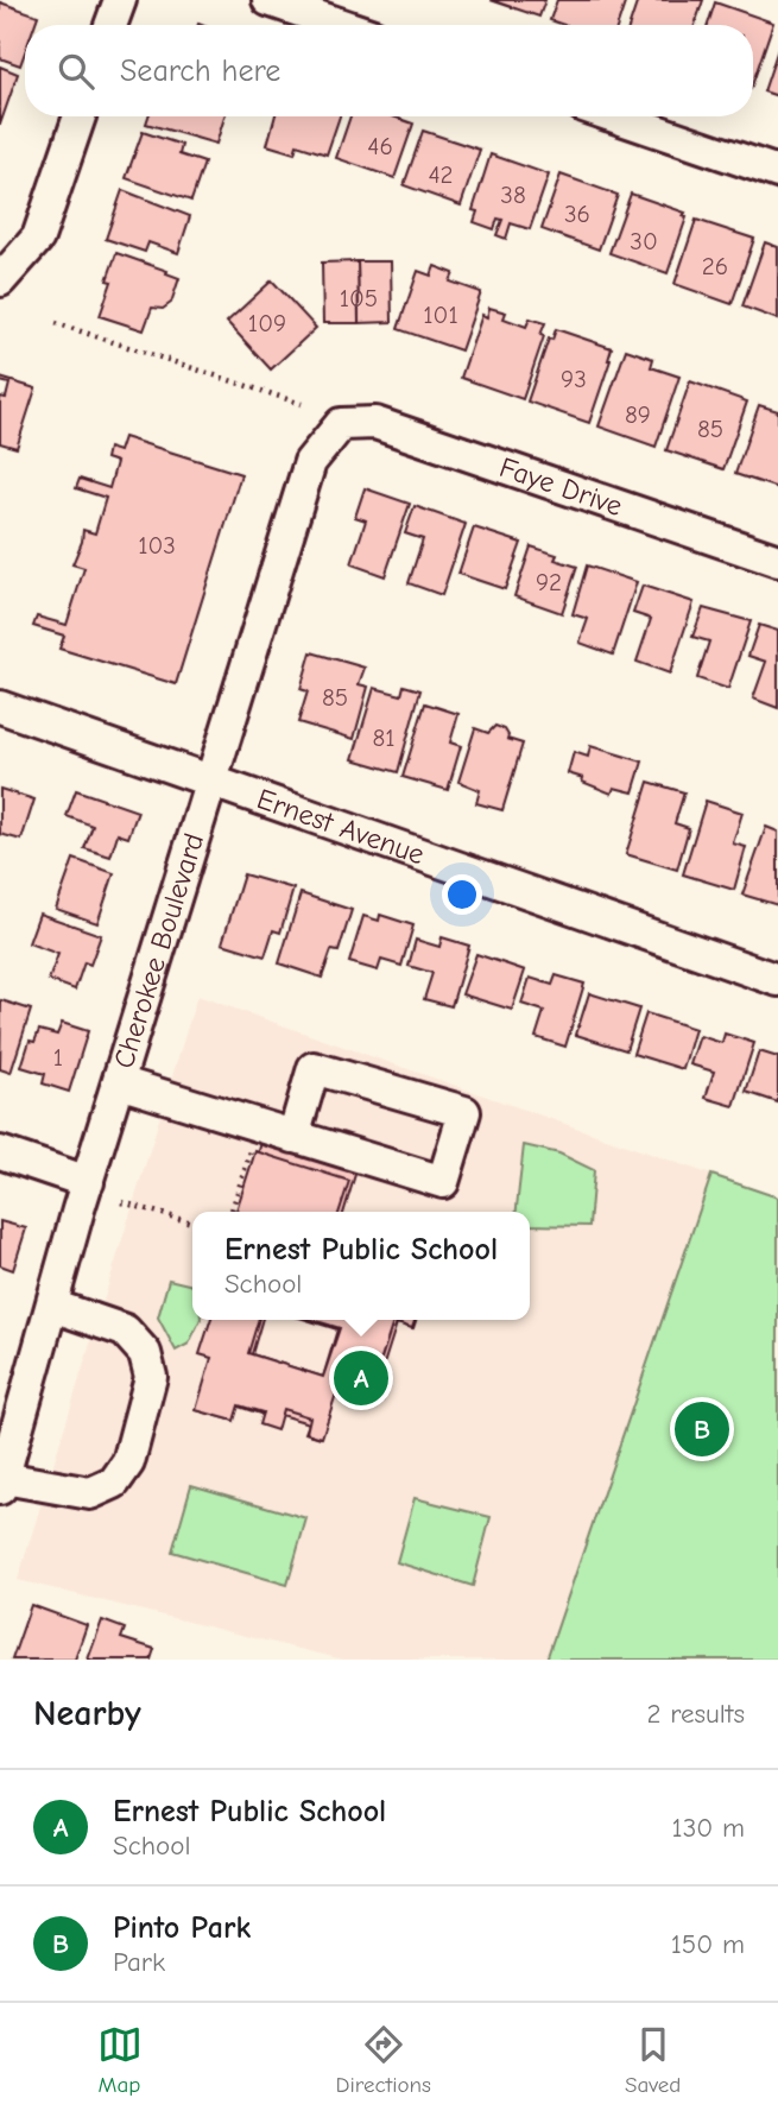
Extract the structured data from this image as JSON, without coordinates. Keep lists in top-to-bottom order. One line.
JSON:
{"streets":{"street":["Faye Drive","Ernest Avenue","Cherokee Boulevard"]},"crossings":[["Faye Drive","Cherokee Boulevard"],["Ernest Avenue","Cherokee Boulevard"]],"house_numbers":["46","42","38","36","30","26","105","101","109","93","89","85","103","92","85","81","1"],"page":{"search":"Search here","popup":["Ernest Public School","School"],"pins":["A","B"],"heading":["Nearby","2 results"],"list":[{"mark":"A","name":"Ernest Public School","note":"School","value":"130 m"},{"mark":"B","name":"Pinto Park","note":"Park","value":"150 m"}],"nav":["Map","Directions","Saved"]}}
